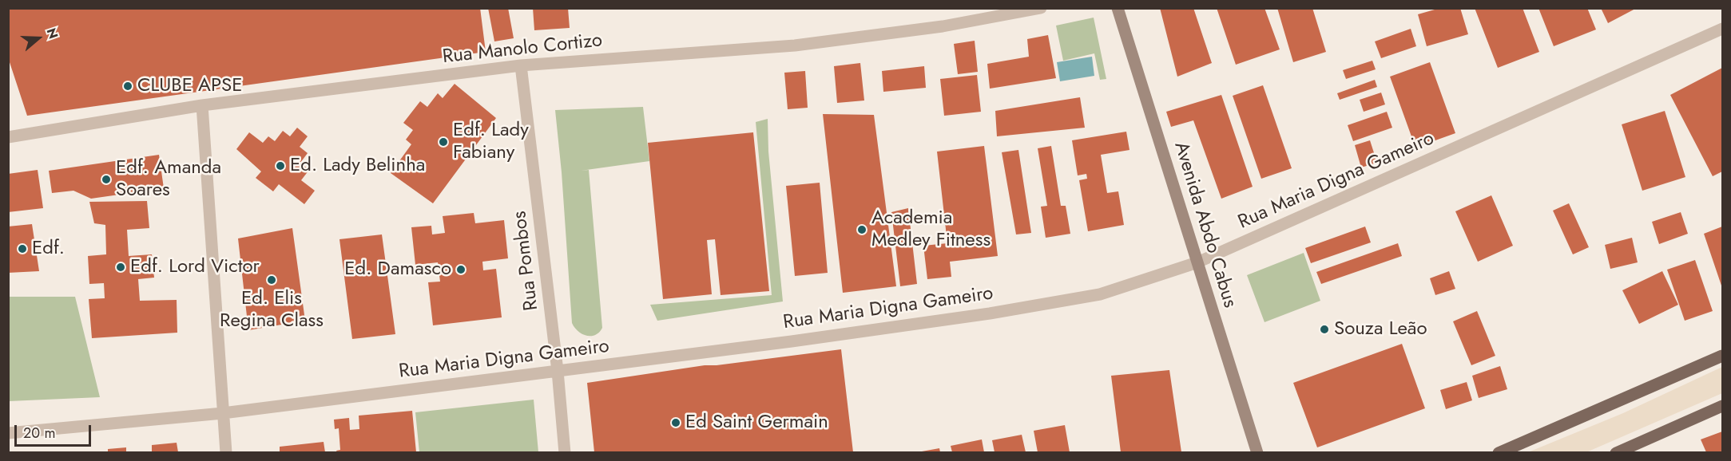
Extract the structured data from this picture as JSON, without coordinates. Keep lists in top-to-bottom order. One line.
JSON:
{"streets":{"main road":["Avenida Abdo Cabus"],"street":["Rua Manolo Cortizo","Rua Maria Digna Gameiro","Rua Pombos"]},"crossings":[["Rua Manolo Cortizo","Rua Pombos"],["Rua Maria Digna Gameiro","Avenida Abdo Cabus"],["Rua Maria Digna Gameiro","Rua Pombos"]],"places":["CLUBE APSE","Edf. Lady Fabiany","Ed. Lady Belinha","Edf. Amanda Soares","Academia Medley Fitness","Edf.","Edf. Lord Victor","Ed. Damasco","Ed. Elis Regina Class","Souza Leão","Ed Saint Germain"],"scale_bar":"20 m","north":"right"}
